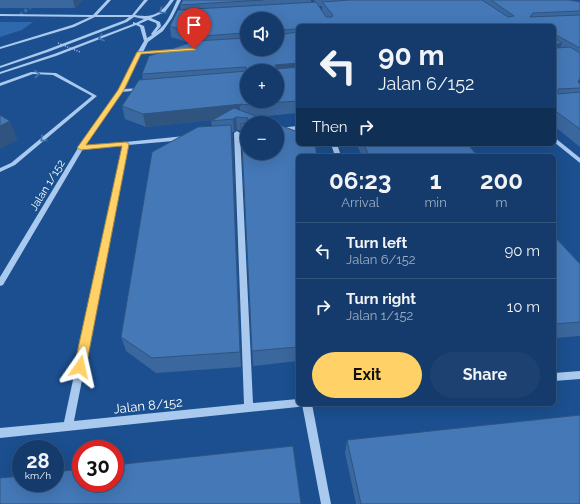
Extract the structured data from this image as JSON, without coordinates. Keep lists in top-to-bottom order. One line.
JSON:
{"streets":{"street":["Jalan 1/152","Jalan 8/152"]},"page":{"map_buttons":["+","−"],"turn":["90 m","Jalan 6/152"],"then":"Then","eta":["06:23","Arrival","1","min","200","m"],"list":[{"name":"Turn left","note":"Jalan 6/152","value":"90 m"},{"name":"Turn right","note":"Jalan 1/152","value":"10 m"}],"buttons":["Exit","Share"],"speed":"28 km/h","limit":"30"}}
